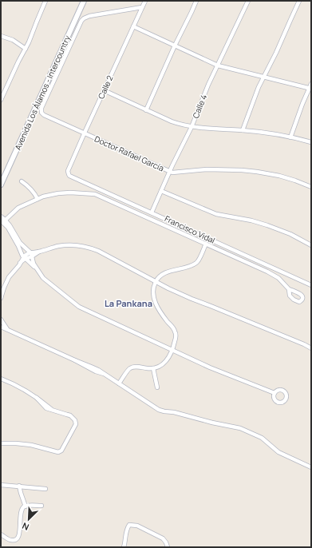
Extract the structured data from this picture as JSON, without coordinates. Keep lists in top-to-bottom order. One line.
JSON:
{"streets":{"main road":["Avenida Los Álamos - Intercountry"],"street":["Calle 2","Calle 4","Doctor Rafael García","Francisco Vidal"]},"crossings":[["Calle 2","Doctor Rafael García"],["Calle 2","Francisco Vidal"],["Calle 4","Doctor Rafael García"],["Calle 4","Francisco Vidal"]],"districts":["La Pankana"],"north":"bottom left"}
